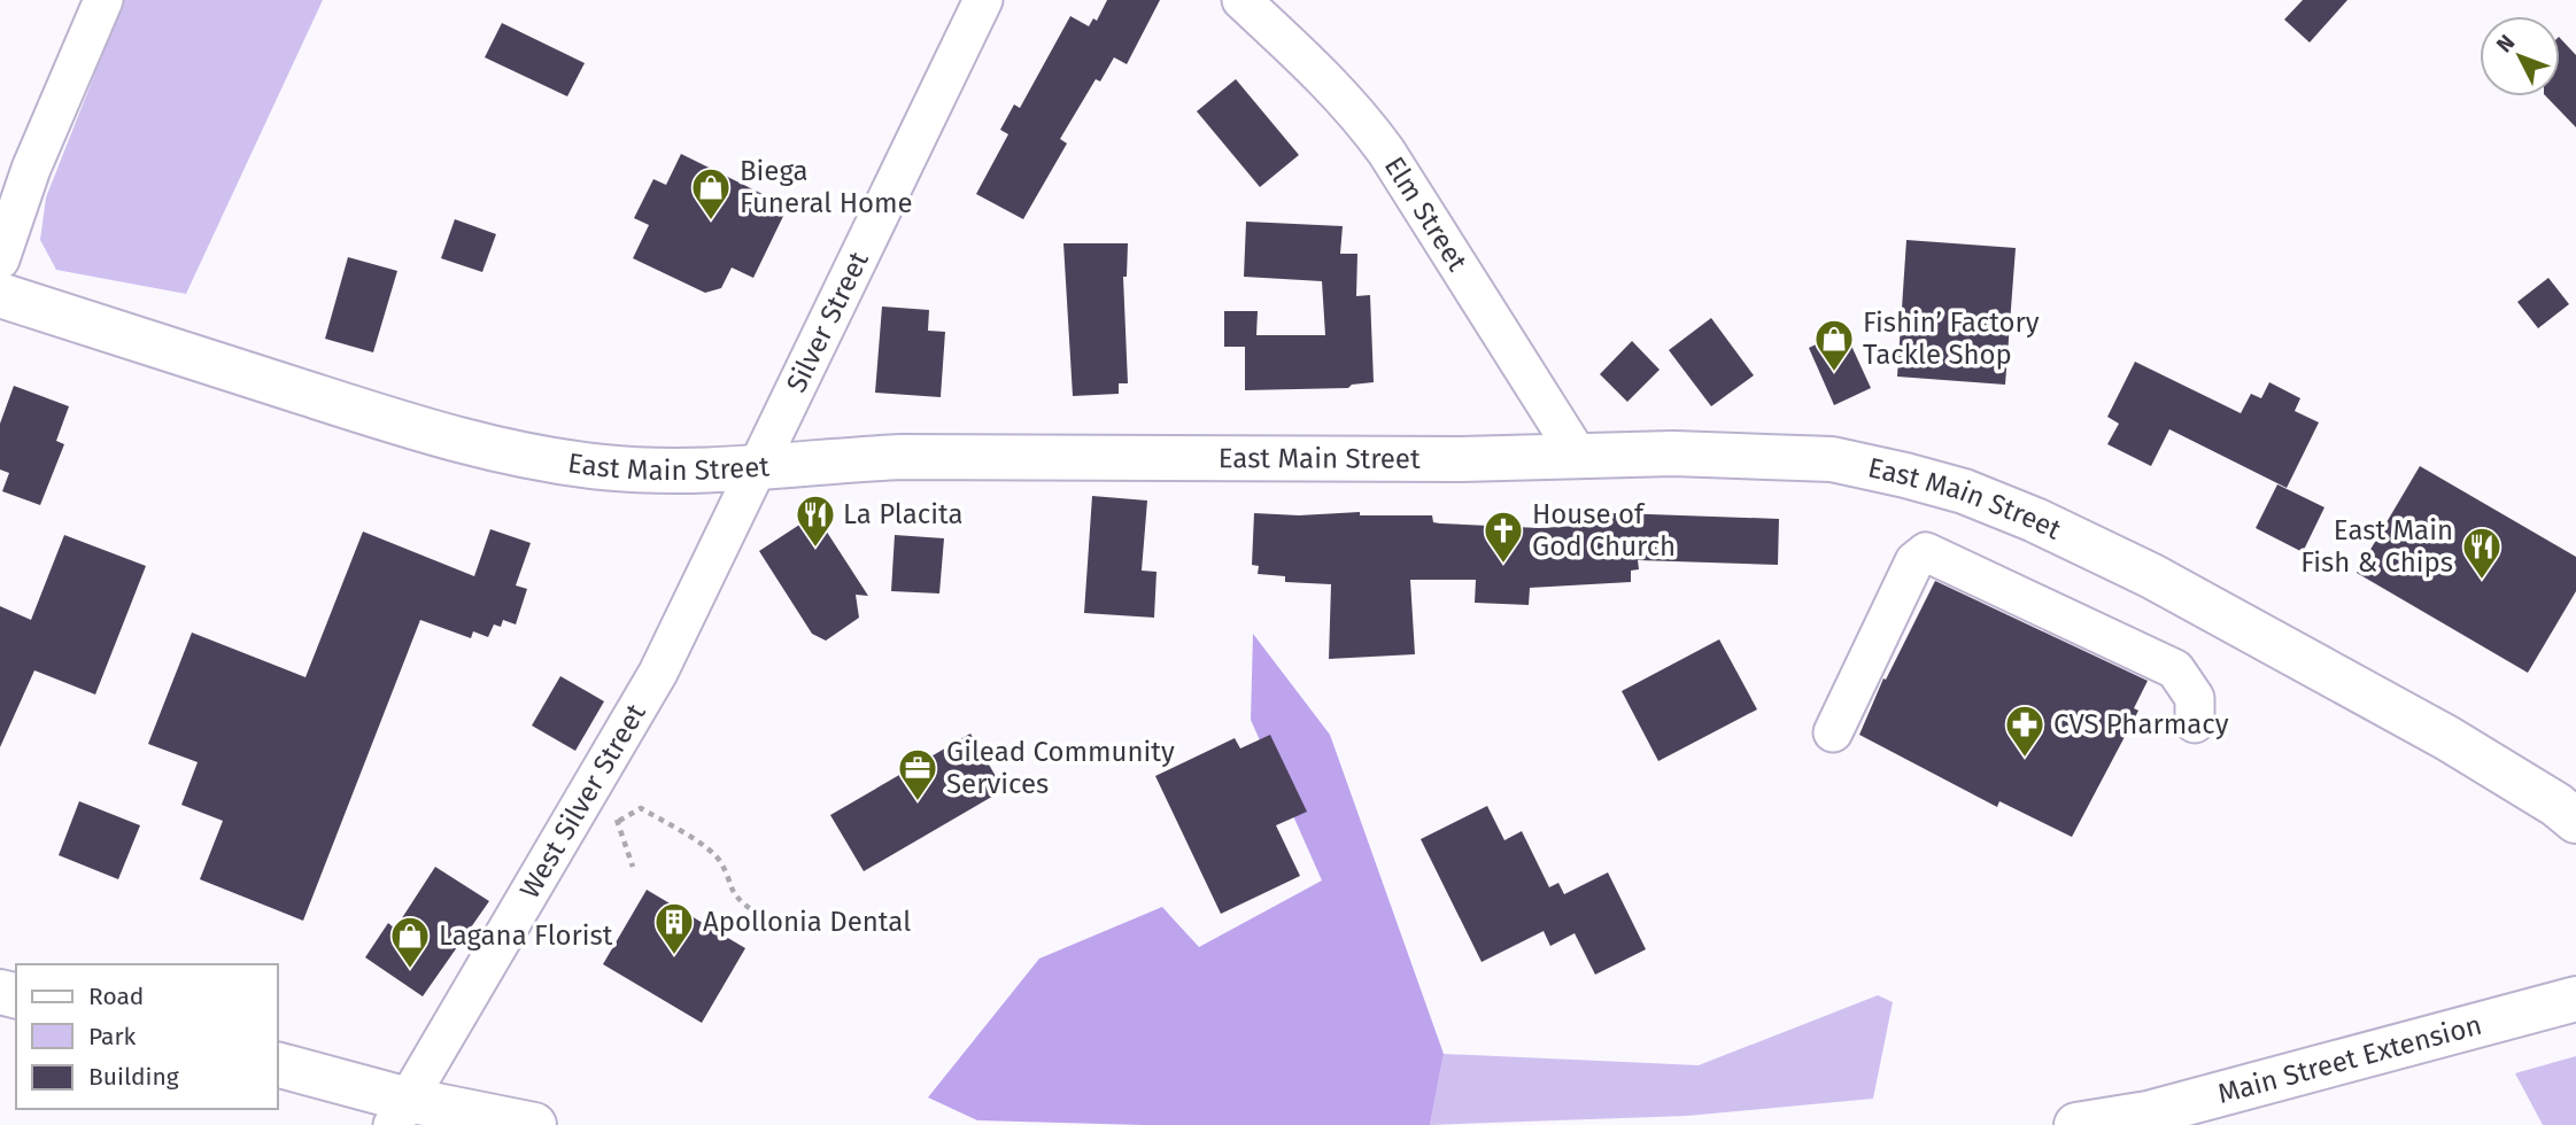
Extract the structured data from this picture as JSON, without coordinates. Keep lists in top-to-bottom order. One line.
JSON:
{"streets":{"main road":["East Main Street","Main Street Extension"],"street":["Elm Street","Silver Street","West Silver Street"]},"crossings":[["Elm Street","East Main Street"],["Silver Street","East Main Street"],["Silver Street","West Silver Street"],["East Main Street","West Silver Street"]],"places":{"shop":["Biega Funeral Home","Fishin’ Factory Tackle Shop","Lagana Florist"],"restaurant":["La Placita","East Main Fish & Chips"],"church":["House of God Church"],"pharmacy":["CVS Pharmacy"],"office":["Gilead Community Services"],"building":["Apollonia Dental"]},"legend":["Road","Park","Building"],"north":"top left"}
